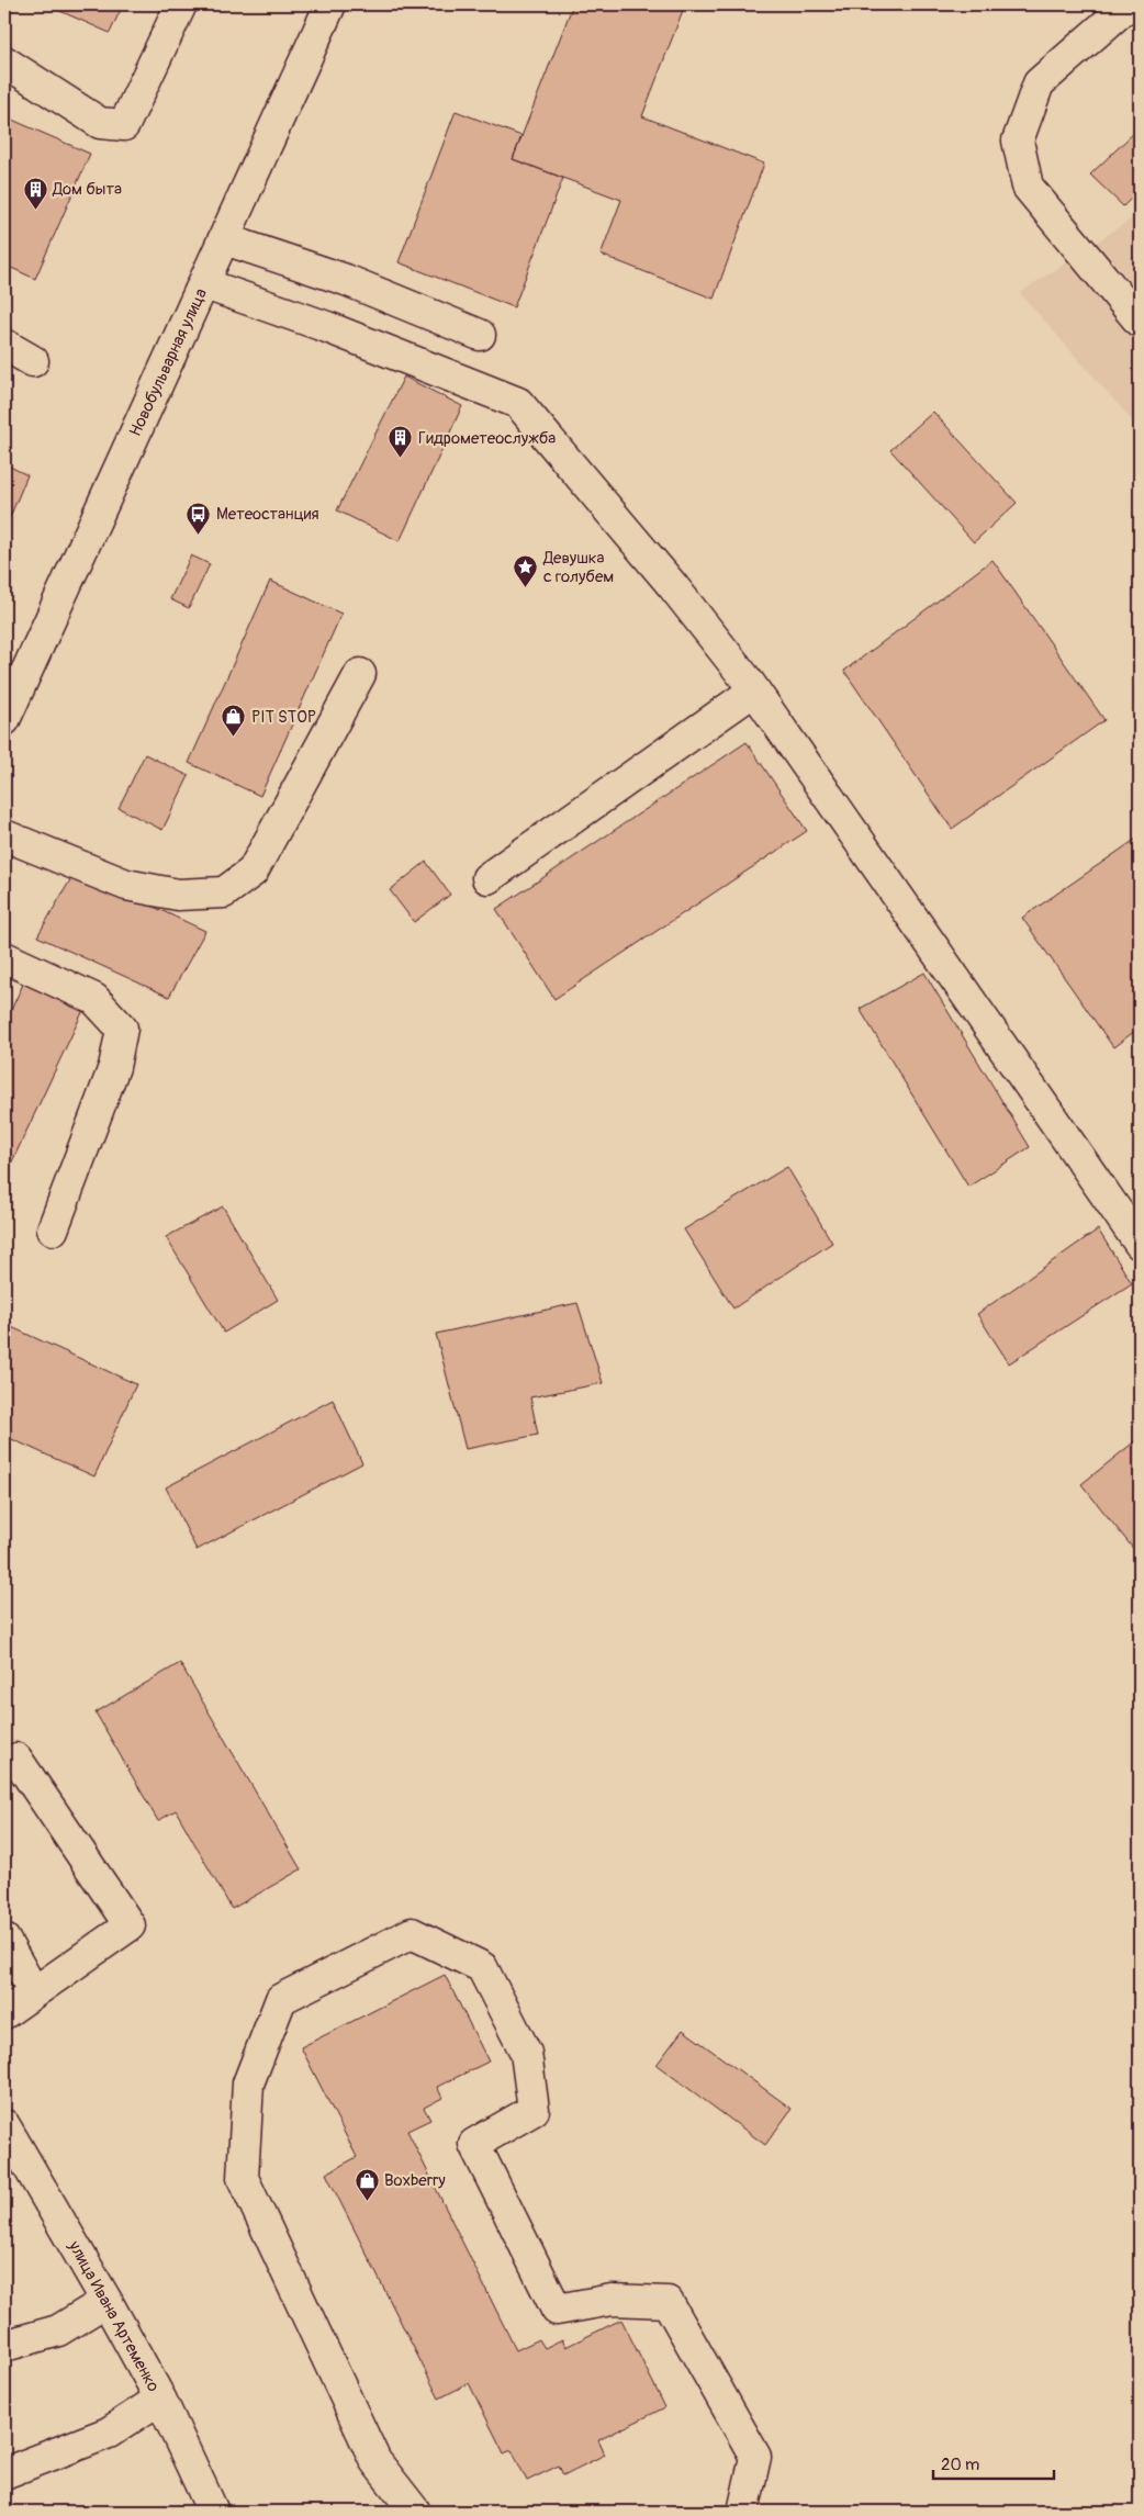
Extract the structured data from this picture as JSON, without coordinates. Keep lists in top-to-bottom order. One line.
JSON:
{"streets":{"main road":["Новобульварная улица","улица Ивана Артеменко"]},"places":{"building":["Дом быта","Гидрометеослужба"],"bus stop":["Метеостанция"],"place":["Девушка с голубем"],"shop":["PIT STOP","Boxberry"]},"scale_bar":"20 m"}
